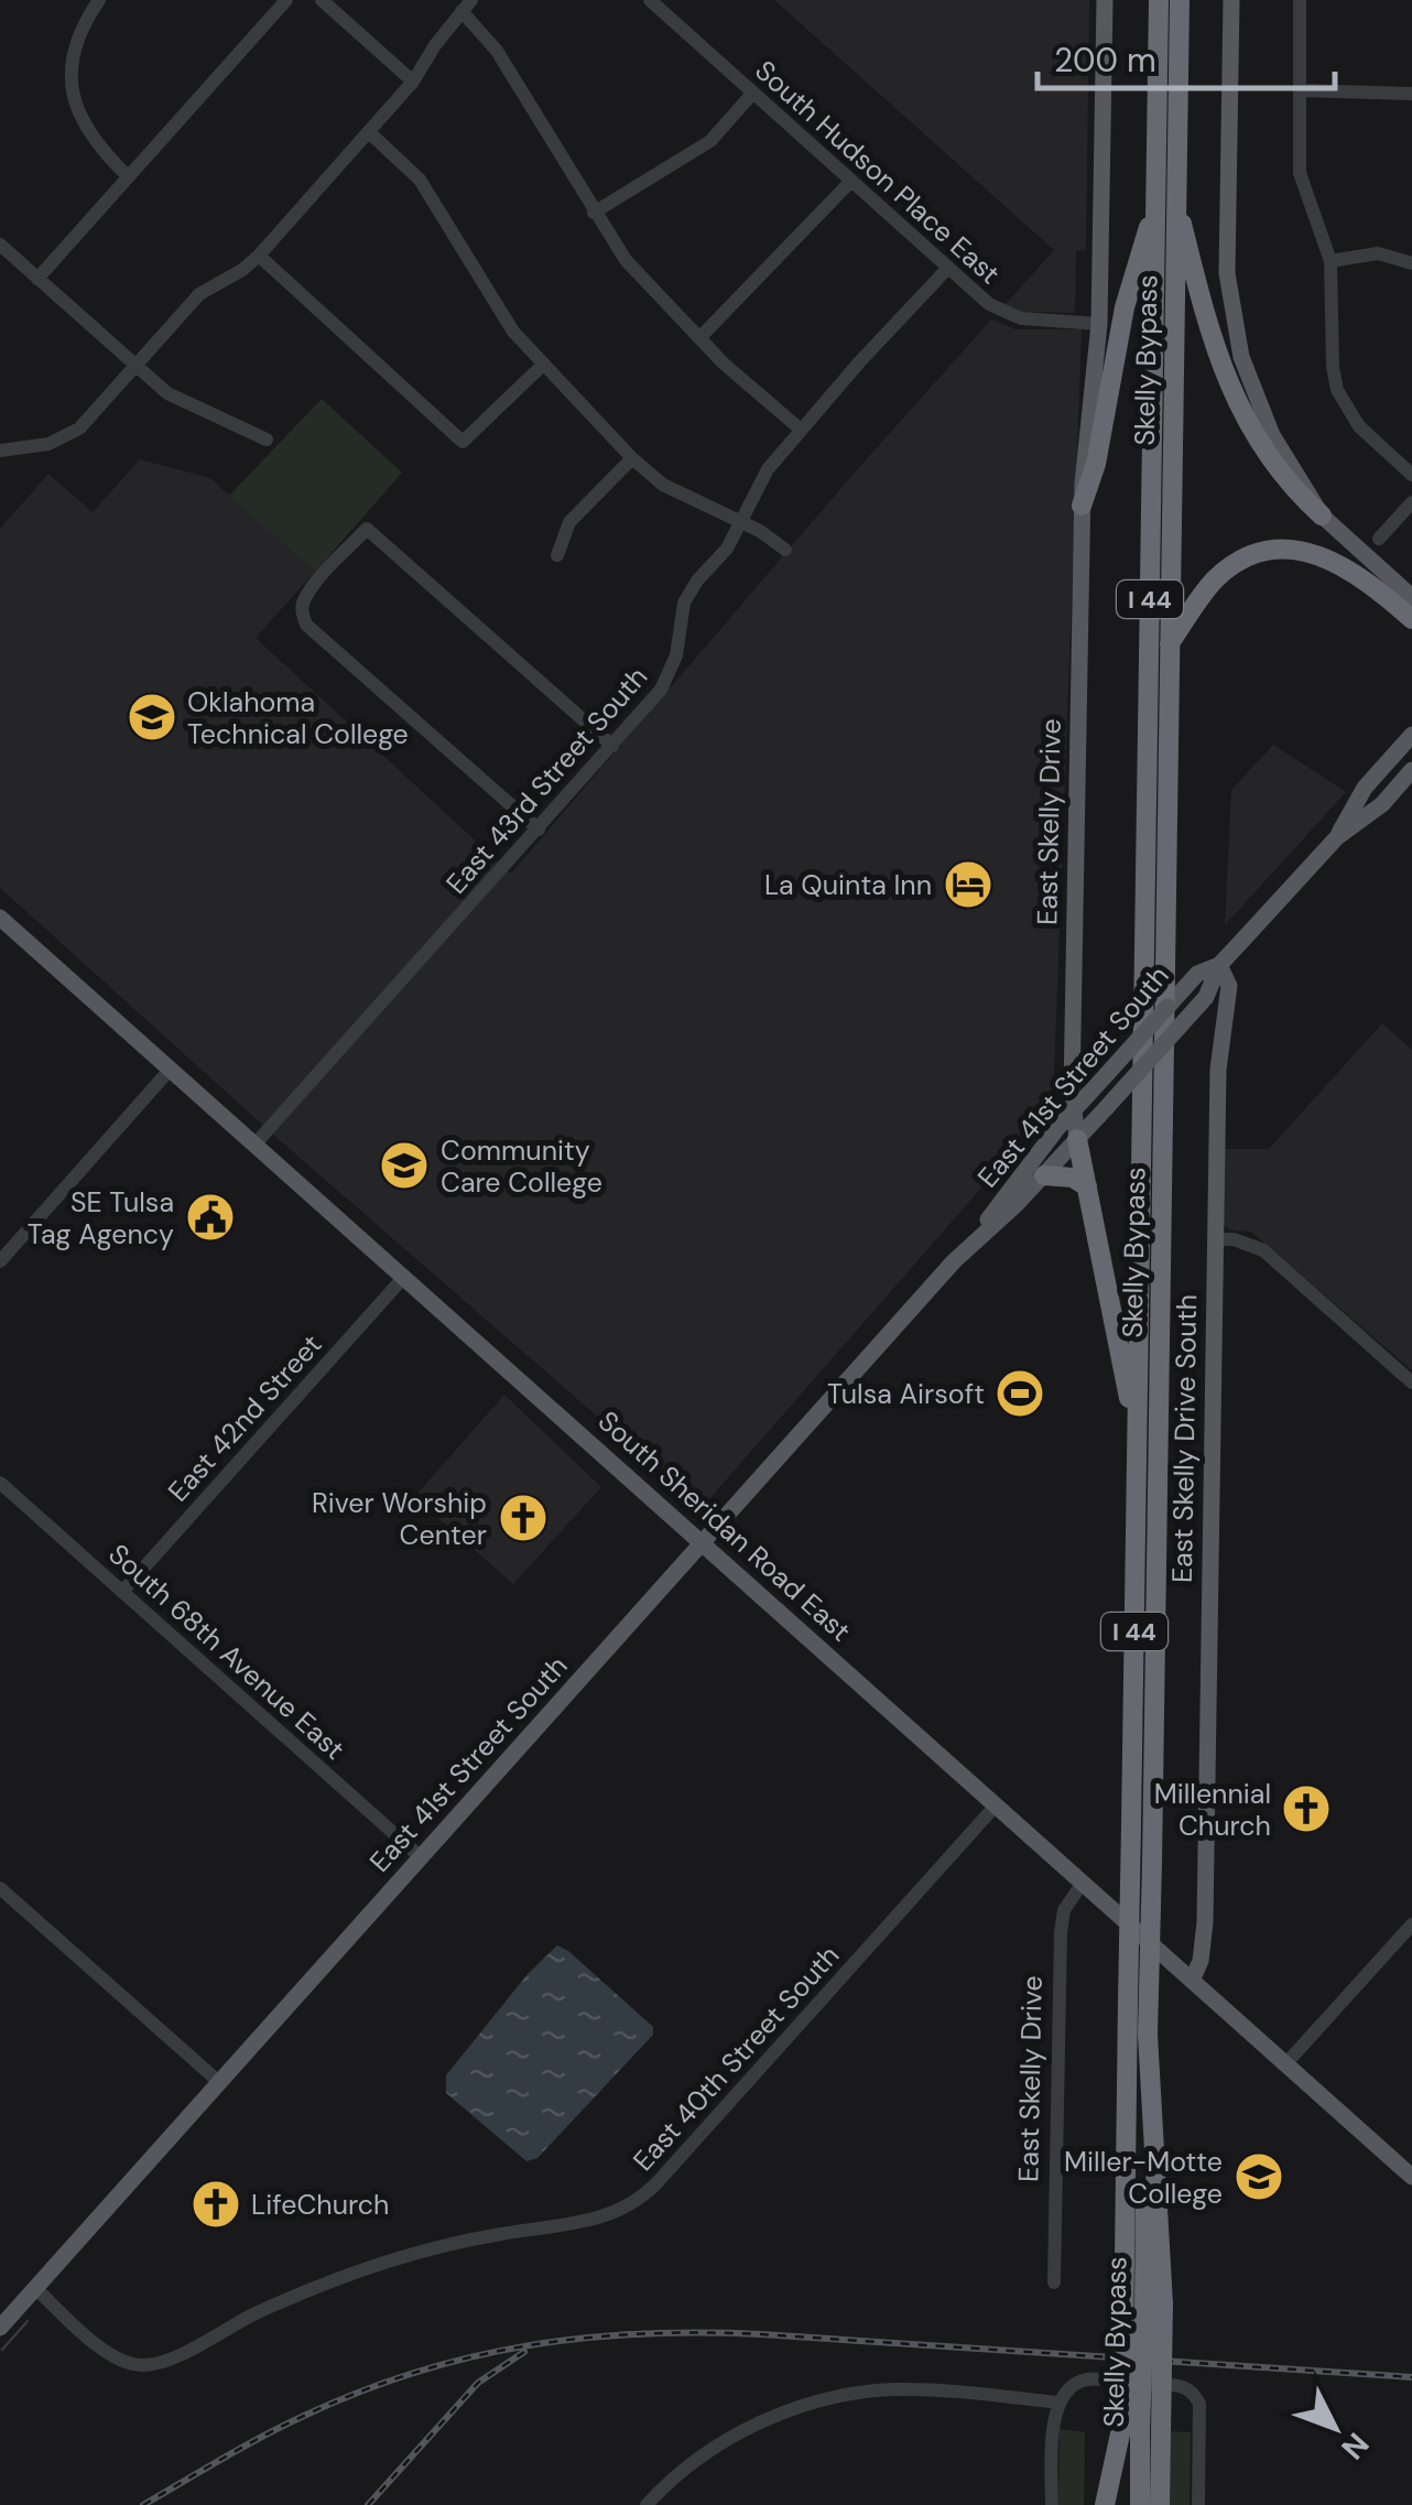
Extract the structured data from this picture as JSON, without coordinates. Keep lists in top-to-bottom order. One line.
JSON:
{"streets":{"highway":["Skelly Bypass","I 44"],"main road":["East Skelly Drive","East 41st Street South","East Skelly Drive South","South Sheridan Road East"],"street":["South Hudson Place East","East 43rd Street South","East 42nd Street","South 68th Avenue East","East 40th Street South"]},"crossings":[["South Hudson Place East","East 43rd Street South"],["East 43rd Street South","South Sheridan Road East"],["East Skelly Drive","East 41st Street South"],["East Skelly Drive","South Sheridan Road East"],["East 41st Street South","East Skelly Drive South"],["East 41st Street South","South Sheridan Road East"],["East 41st Street South","South 68th Avenue East"],["East 41st Street South","East 40th Street South"],["East 42nd Street","South Sheridan Road East"],["East 42nd Street","South 68th Avenue East"],["East Skelly Drive South","South Sheridan Road East"],["South Sheridan Road East","East 40th Street South"]],"places":{"school or university":["Oklahoma Technical College","Community Care College","Miller-Motte College"],"hotel":["La Quinta Inn"],"public building":["SE Tulsa Tag Agency"],"sports":["Tulsa Airsoft"],"church":["River Worship Center","Millennial Church","LifeChurch"]},"scale_bar":"200 m","north":"bottom right"}
